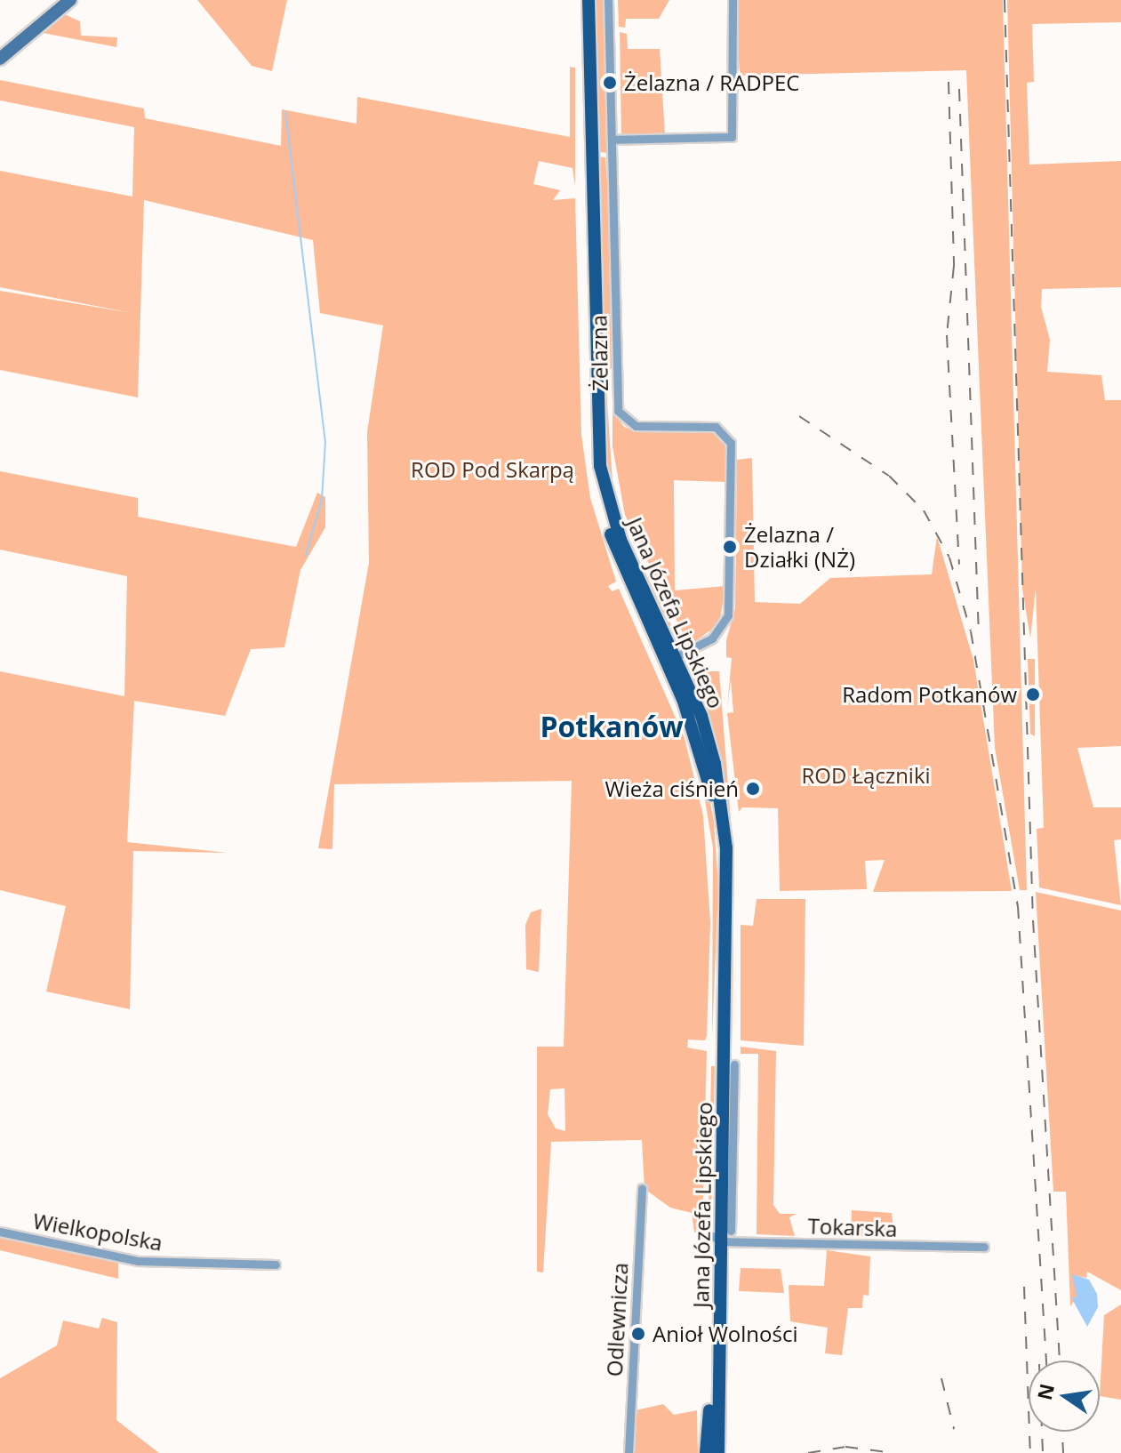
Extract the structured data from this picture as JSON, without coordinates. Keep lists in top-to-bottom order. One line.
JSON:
{"streets":{"main road":["Jana Józefa Lipskiego"],"street":["Żelazna","Tokarska","Wielkopolska","Odlewnicza"]},"crossings":[["Żelazna","Jana Józefa Lipskiego"],["Jana Józefa Lipskiego","Tokarska"]],"districts":["Potkanów"],"parks":["ROD Pod Skarpą","ROD Łączniki"],"places":["Żelazna / RADPEC","Żelazna / Działki (NŻ)","Radom Potkanów","Wieża ciśnień","Anioł Wolności"],"north":"left"}
